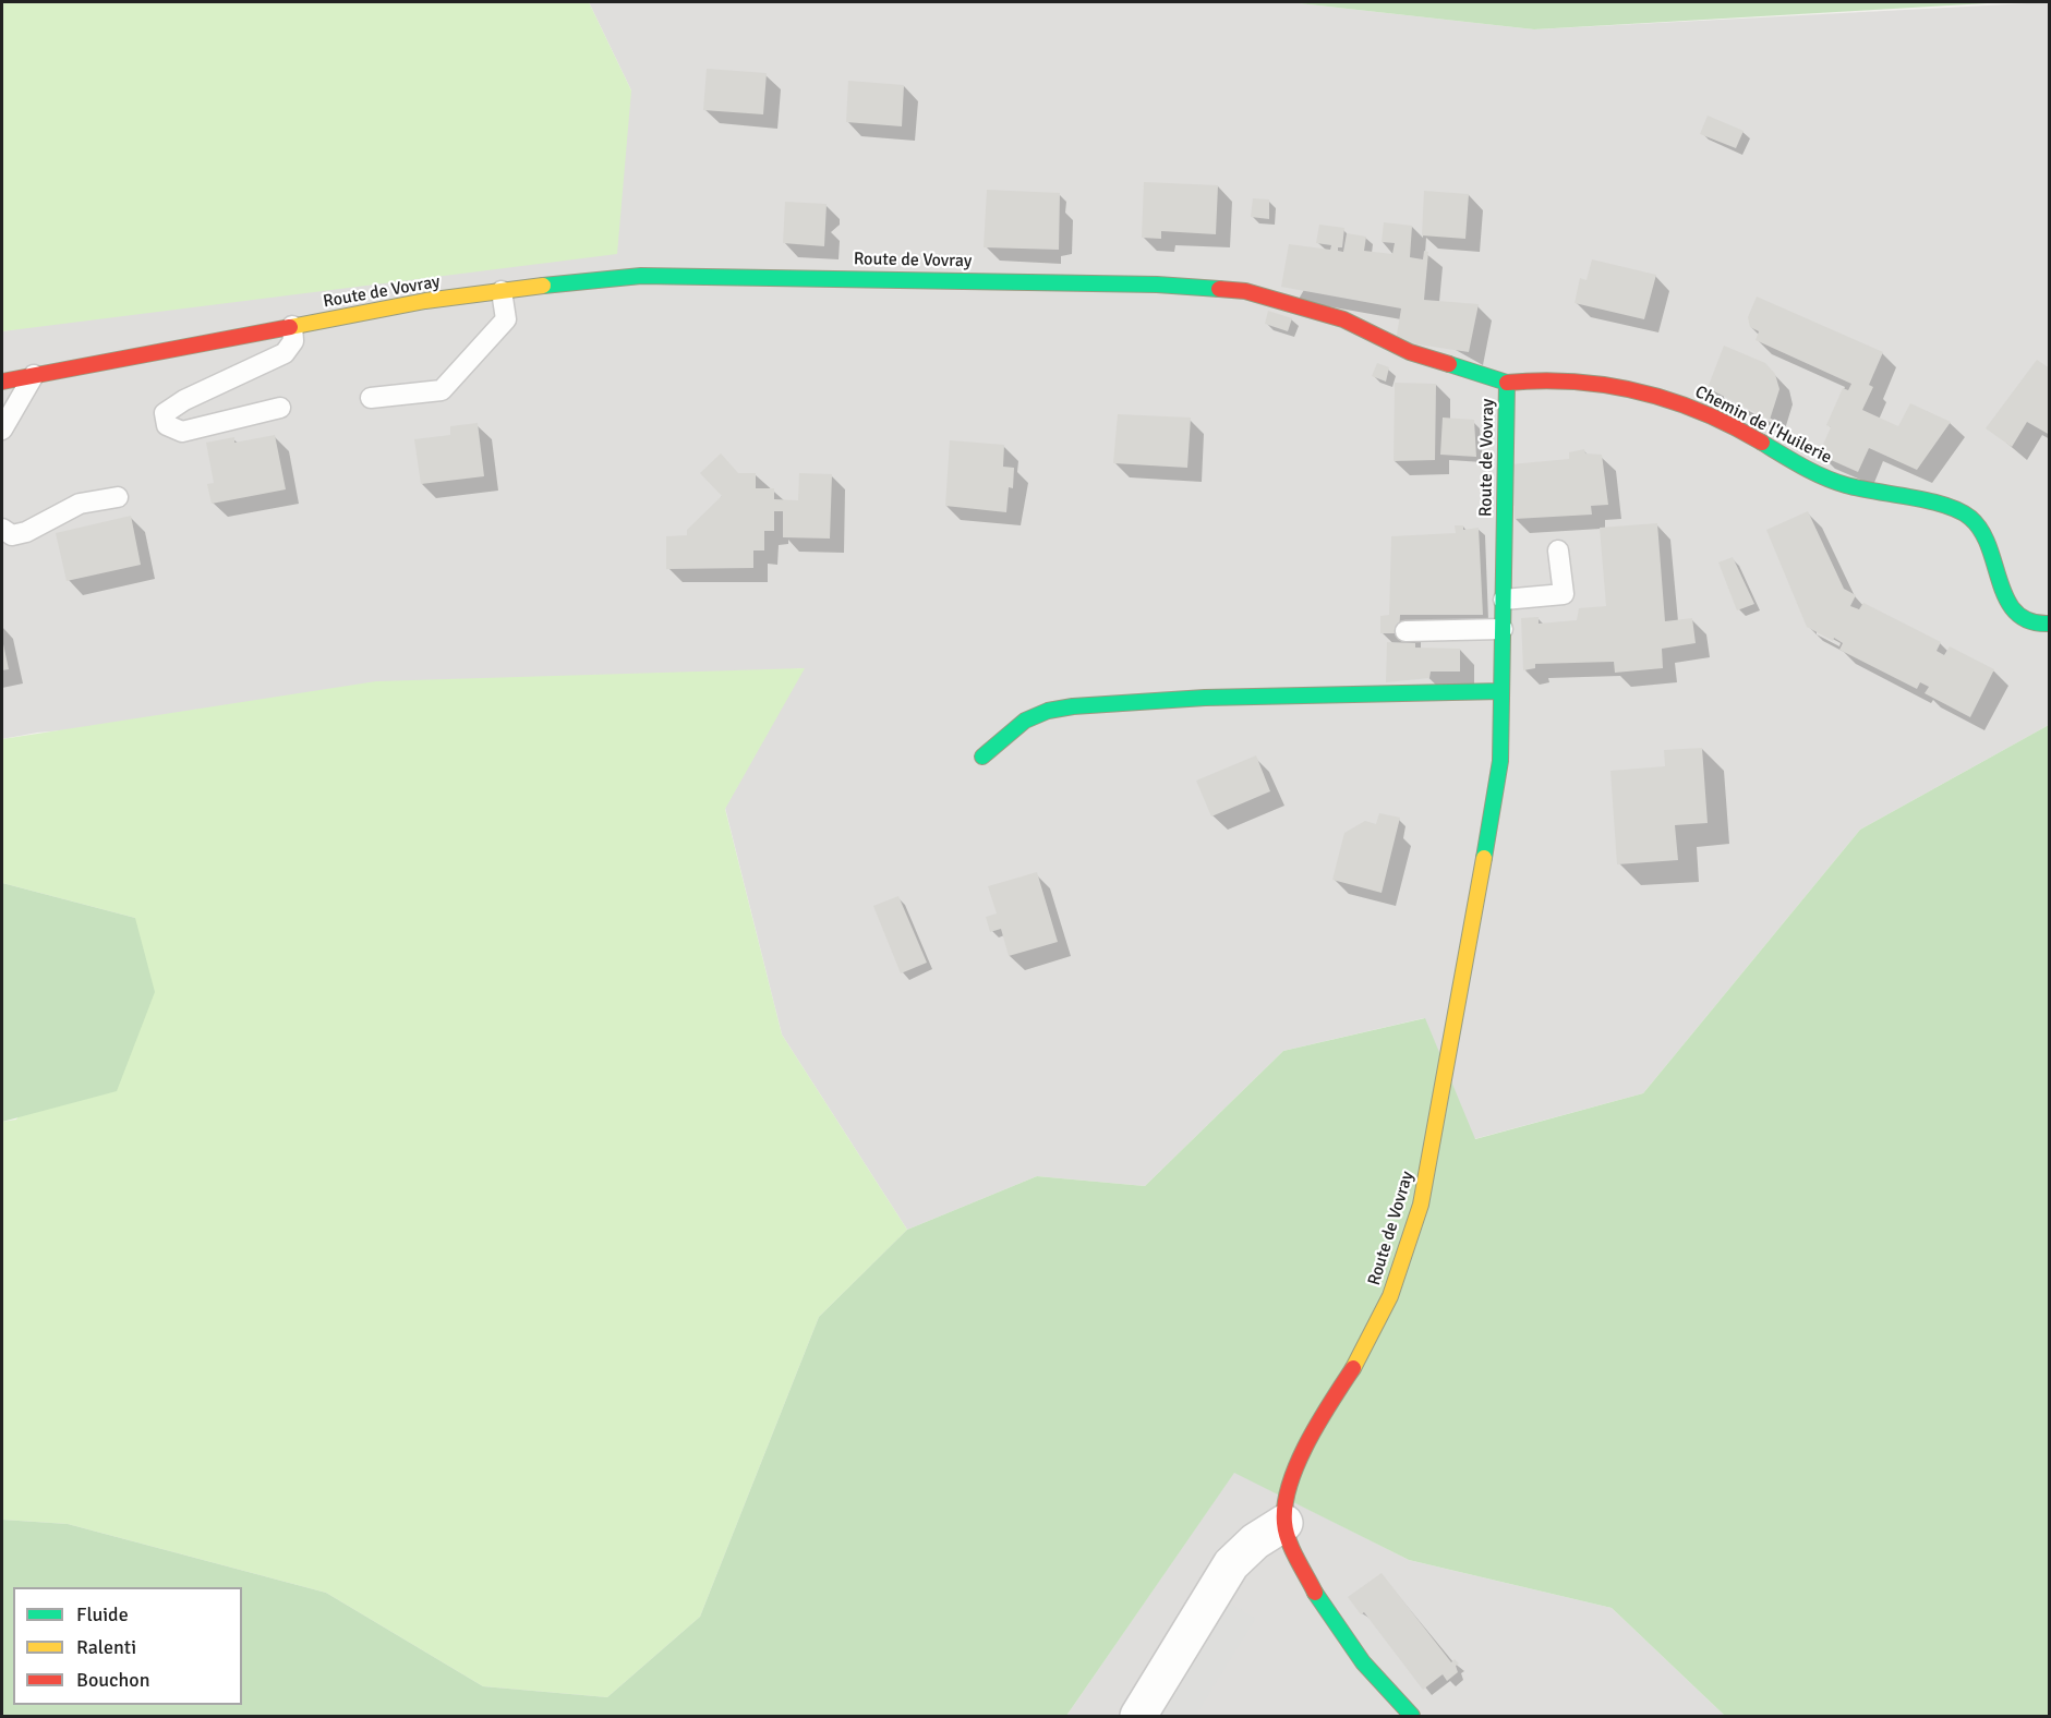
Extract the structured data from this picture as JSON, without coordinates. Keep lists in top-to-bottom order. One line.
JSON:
{"streets":{"street":["Route de Vovray","Chemin de l'Huilerie"]},"crossings":[["Route de Vovray","Chemin de l'Huilerie"]],"legend":["Fluide","Ralenti","Bouchon"]}
